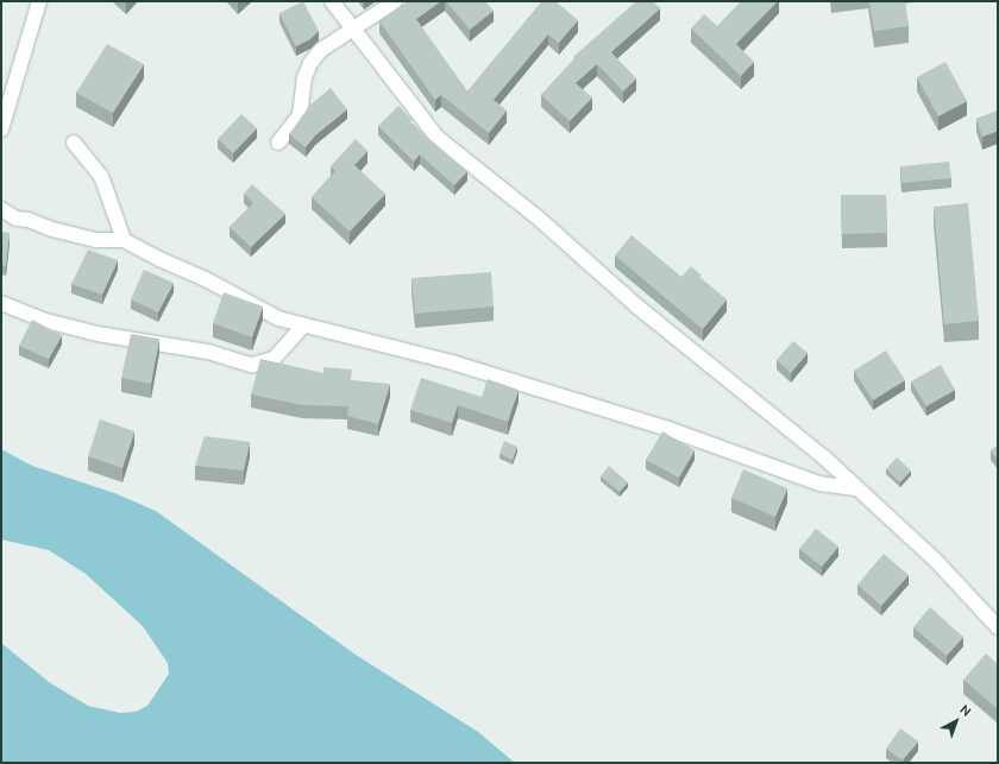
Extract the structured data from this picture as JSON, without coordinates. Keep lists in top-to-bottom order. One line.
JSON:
{"north":"top right"}
